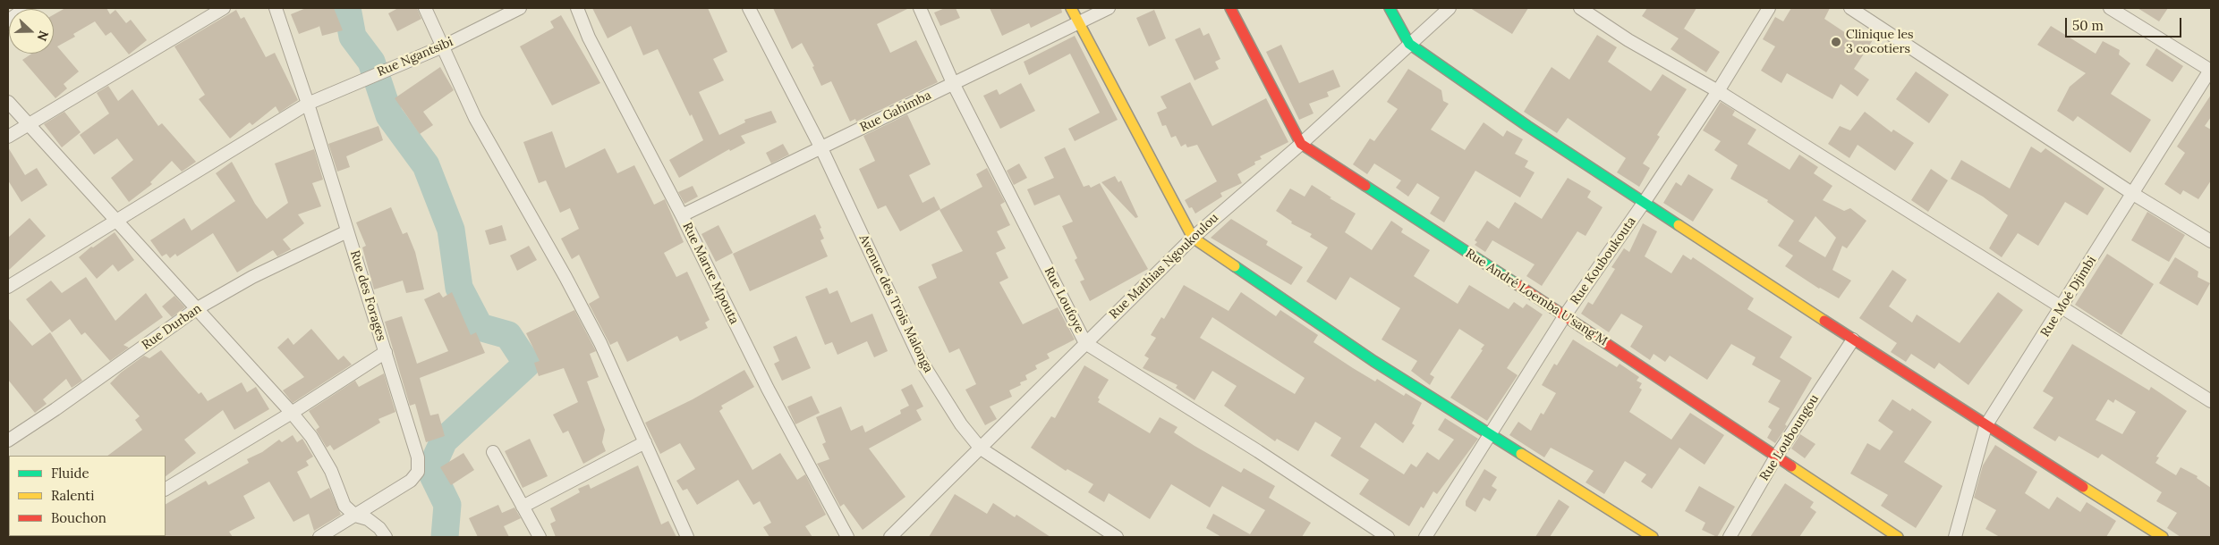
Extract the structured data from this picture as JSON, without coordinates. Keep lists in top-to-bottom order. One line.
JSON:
{"streets":{"street":["Rue Ngantsibi","Rue Gahimba","Rue Kouboukouta","Rue Mathias Ngoukoulou","Rue Marue Mpouta","Rue des Forages","Rue Moé Djimbi","Rue André Loemba U'sang'M","Rue Loufoye","Avenue des Trois Malonga","Rue Durban","Rue Louboungou"]},"crossings":[["Rue Ngantsibi","Rue des Forages"],["Rue Gahimba","Rue Marue Mpouta"],["Rue Gahimba","Rue Loufoye"],["Rue Gahimba","Avenue des Trois Malonga"],["Rue Kouboukouta","Rue André Loemba U'sang'M"],["Rue Mathias Ngoukoulou","Rue André Loemba U'sang'M"],["Rue Mathias Ngoukoulou","Rue Loufoye"],["Rue Mathias Ngoukoulou","Avenue des Trois Malonga"],["Rue des Forages","Rue Durban"],["Rue André Loemba U'sang'M","Rue Louboungou"]],"places":["Clinique les 3 cocotiers"],"legend":["Fluide","Ralenti","Bouchon"],"scale_bar":"50 m","north":"right"}
